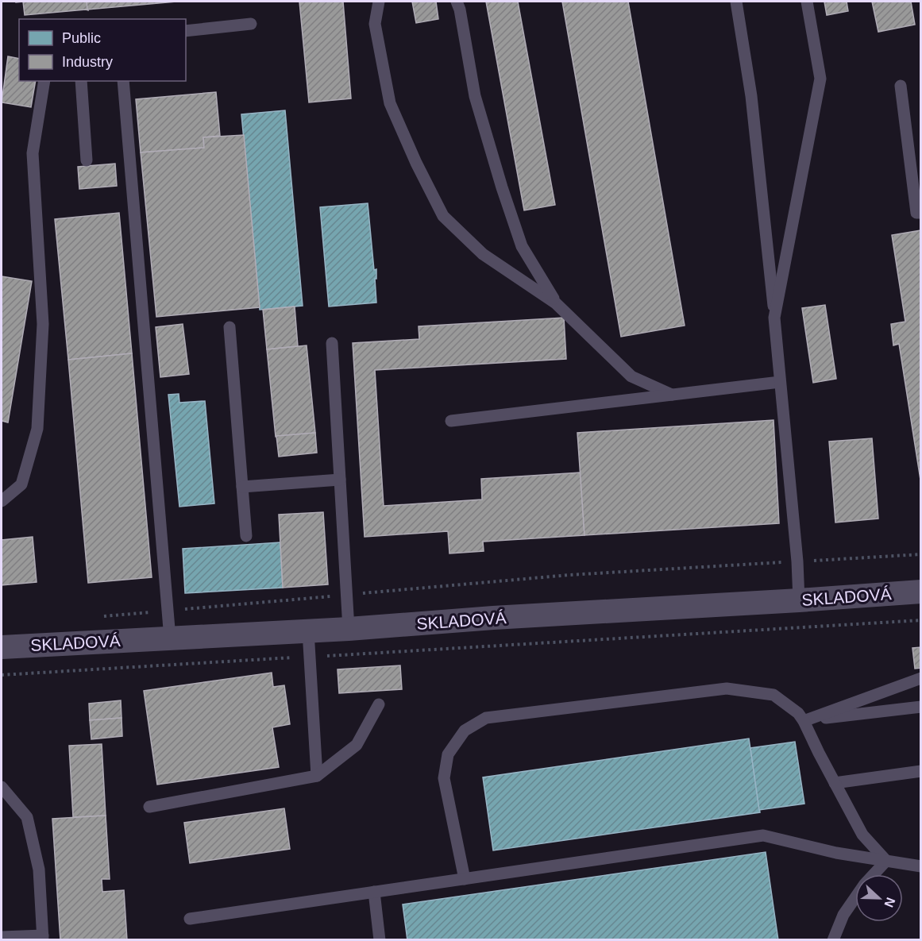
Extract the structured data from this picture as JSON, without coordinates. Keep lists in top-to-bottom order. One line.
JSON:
{"streets":{"street":["SKLADOVÁ"]},"legend":["Public","Industry"],"north":"right"}
